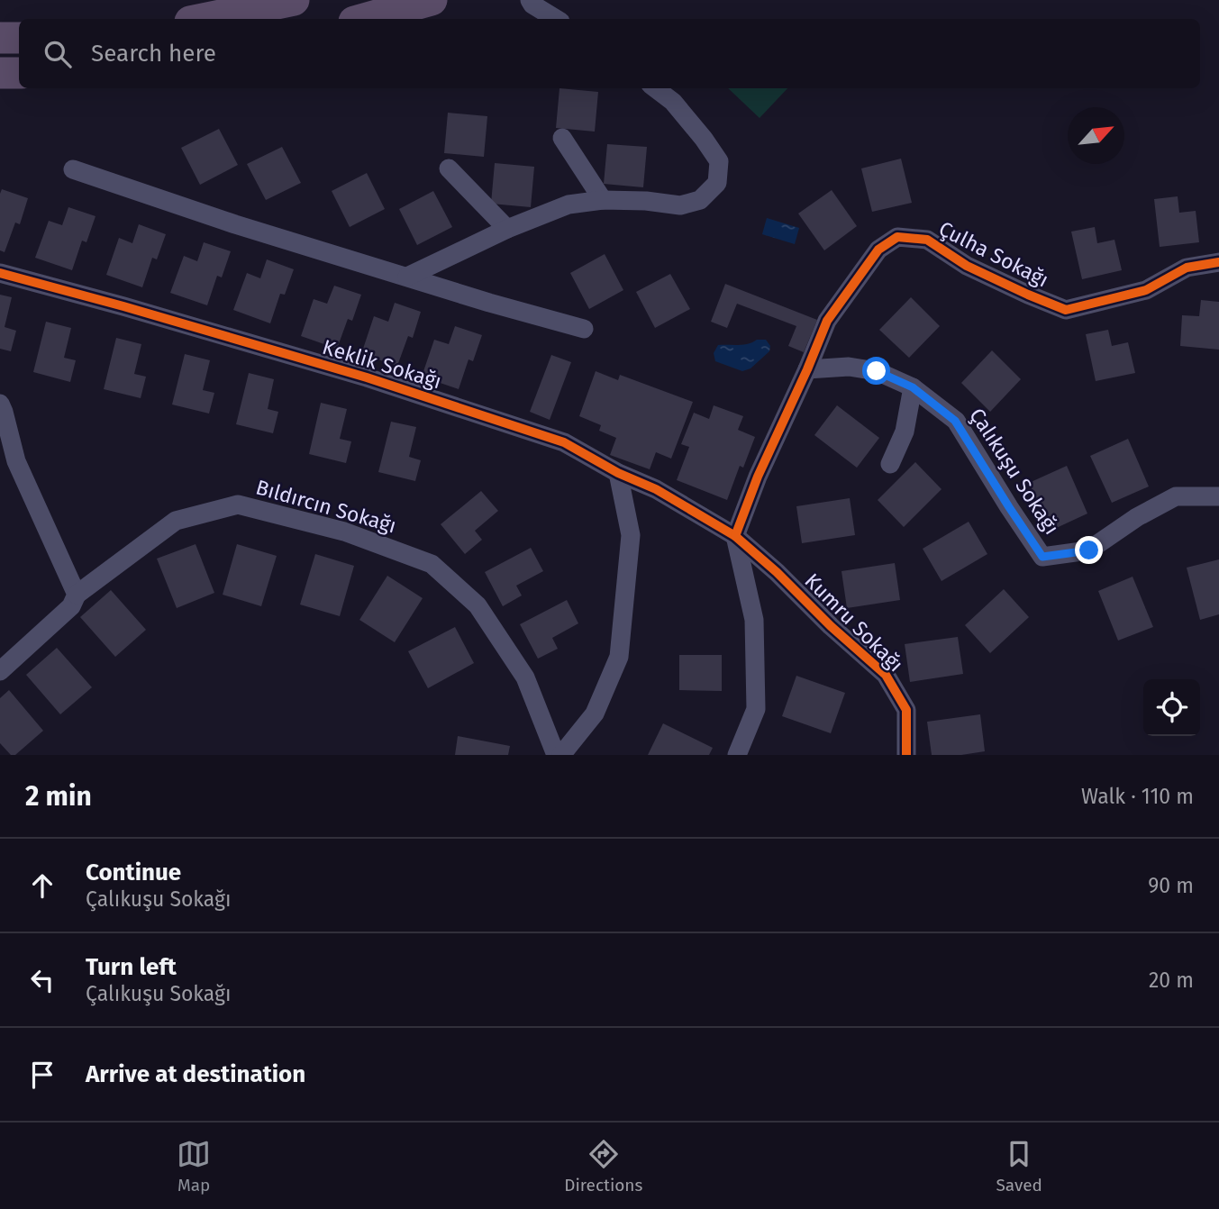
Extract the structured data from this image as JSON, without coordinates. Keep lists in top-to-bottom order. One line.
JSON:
{"streets":{"street":["Çulha Sokağı","Keklik Sokağı","Çalıkuşu Sokağı","Bıldırcın Sokağı","Kumru Sokağı"]},"crossings":[["Çulha Sokağı","Keklik Sokağı"],["Çulha Sokağı","Çalıkuşu Sokağı"],["Çulha Sokağı","Kumru Sokağı"],["Keklik Sokağı","Kumru Sokağı"]],"north":"top right","page":{"search":"Search here","heading":["2 min","Walk · 110 m"],"list":[["Continue","Çalıkuşu Sokağı","90 m"],["Turn left","Çalıkuşu Sokağı","20 m"],"Arrive at destination"],"nav":["Map","Directions","Saved"]}}
